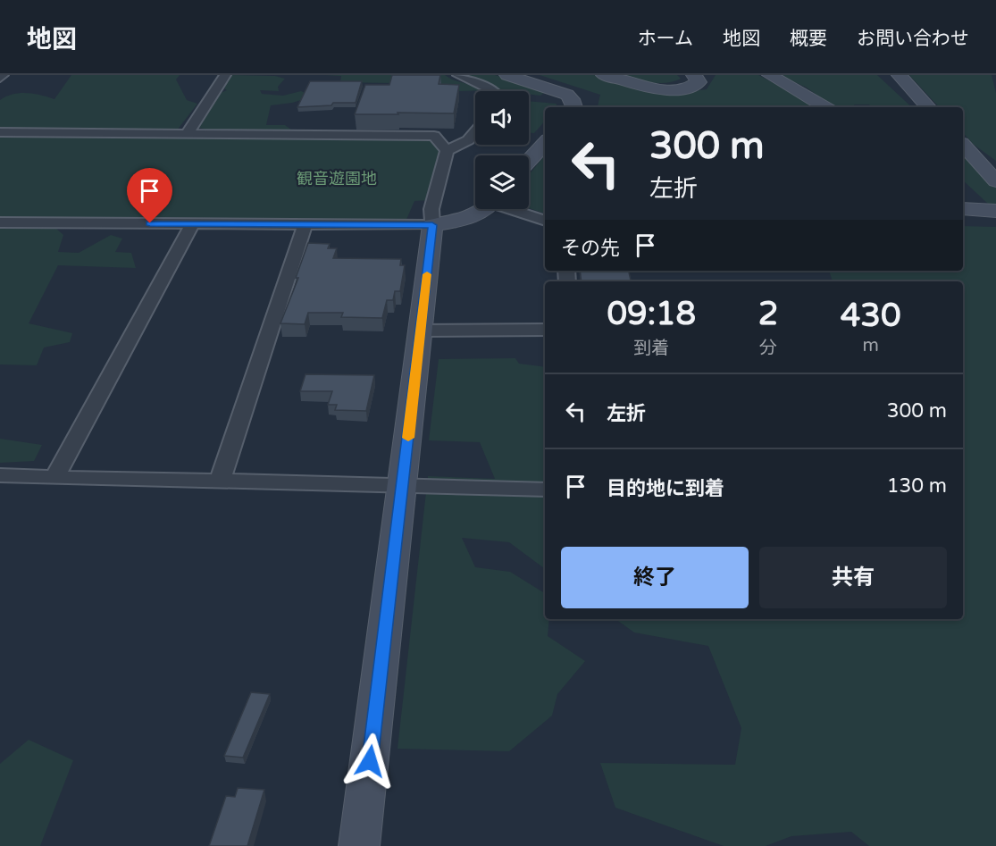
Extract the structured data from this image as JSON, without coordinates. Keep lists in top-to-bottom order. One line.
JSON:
{"parks":["観音遊園地"],"page":{"header":"地図","nav":["ホーム","地図","概要","お問い合わせ"],"turn":["300 m","左折"],"then":"その先","eta":["09:18","到着","2","分","430","m"],"list":[{"name":"左折","value":"300 m"},{"name":"目的地に到着","value":"130 m"}],"buttons":["終了","共有"]}}
